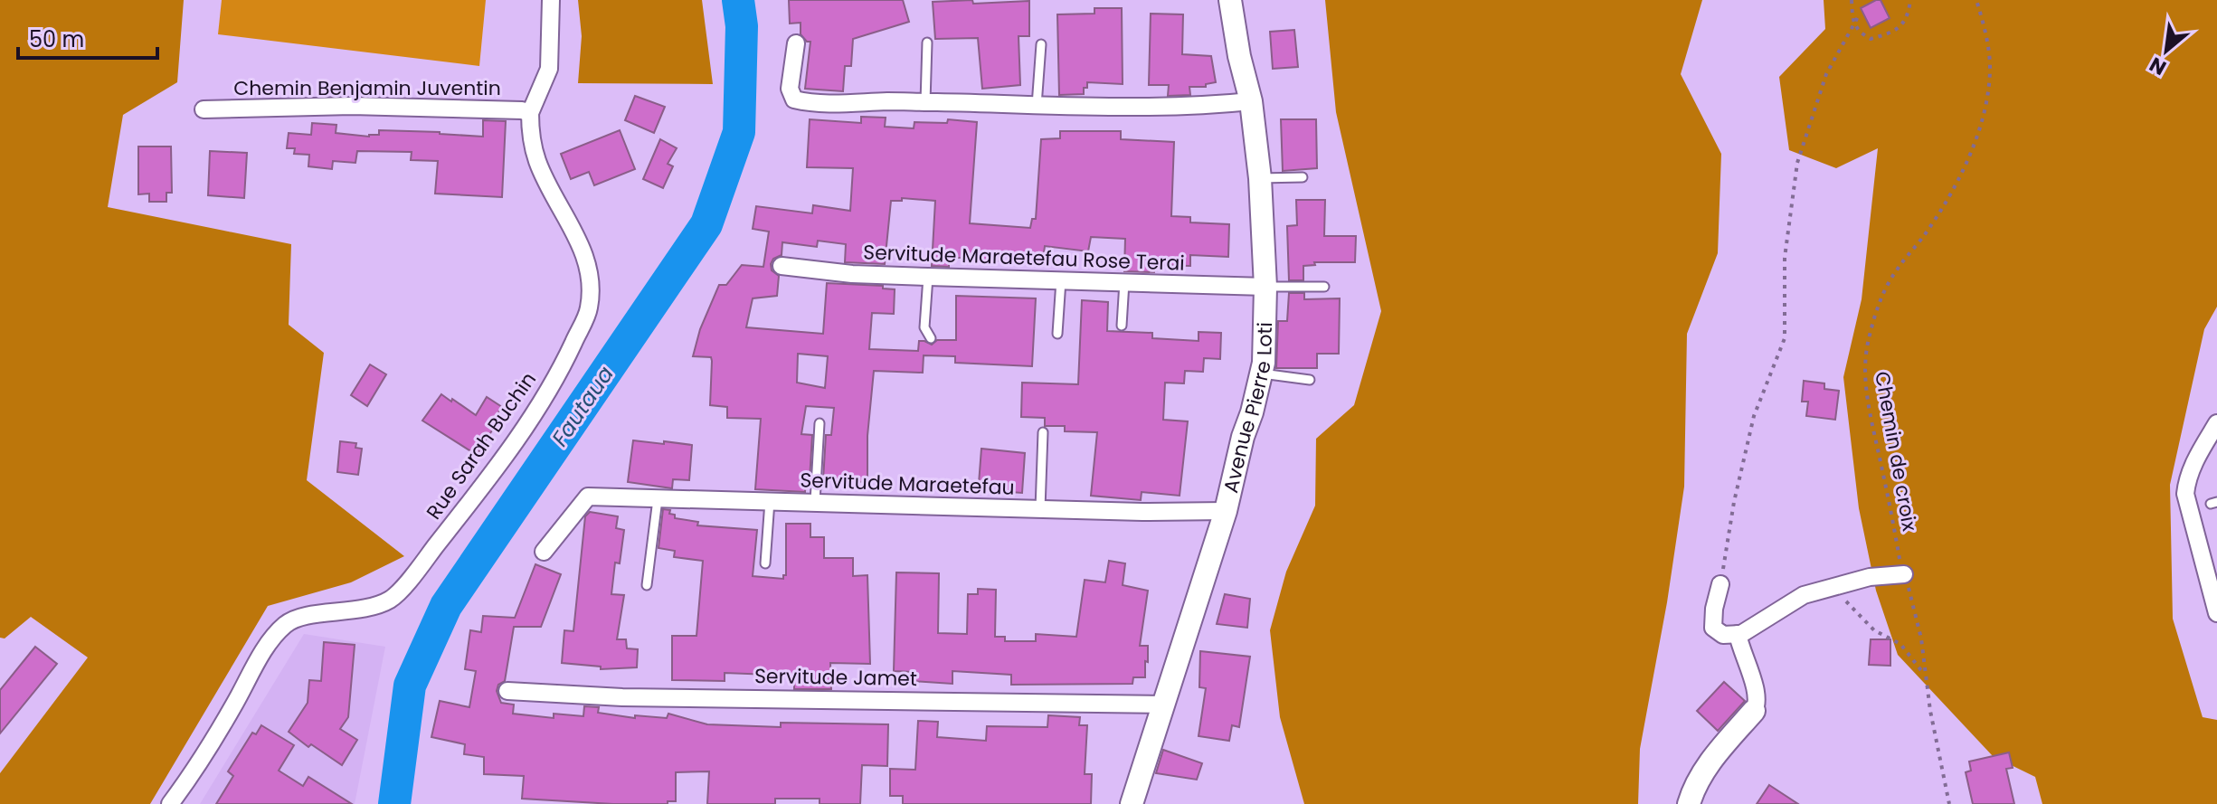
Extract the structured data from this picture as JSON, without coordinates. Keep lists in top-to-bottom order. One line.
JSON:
{"streets":{"main road":["Avenue Pierre Loti"],"street":["Chemin Benjamin Juventin","Servitude Maraetefau Rose Terai","Rue Sarah Buchin","Servitude Maraetefau","Servitude Jamet"],"path":["Chemin de croix"]},"crossings":[["Chemin Benjamin Juventin","Rue Sarah Buchin"],["Servitude Maraetefau Rose Terai","Avenue Pierre Loti"],["Avenue Pierre Loti","Servitude Maraetefau"],["Avenue Pierre Loti","Servitude Jamet"]],"water":["Fautaua"],"scale_bar":"50 m","north":"bottom left"}
